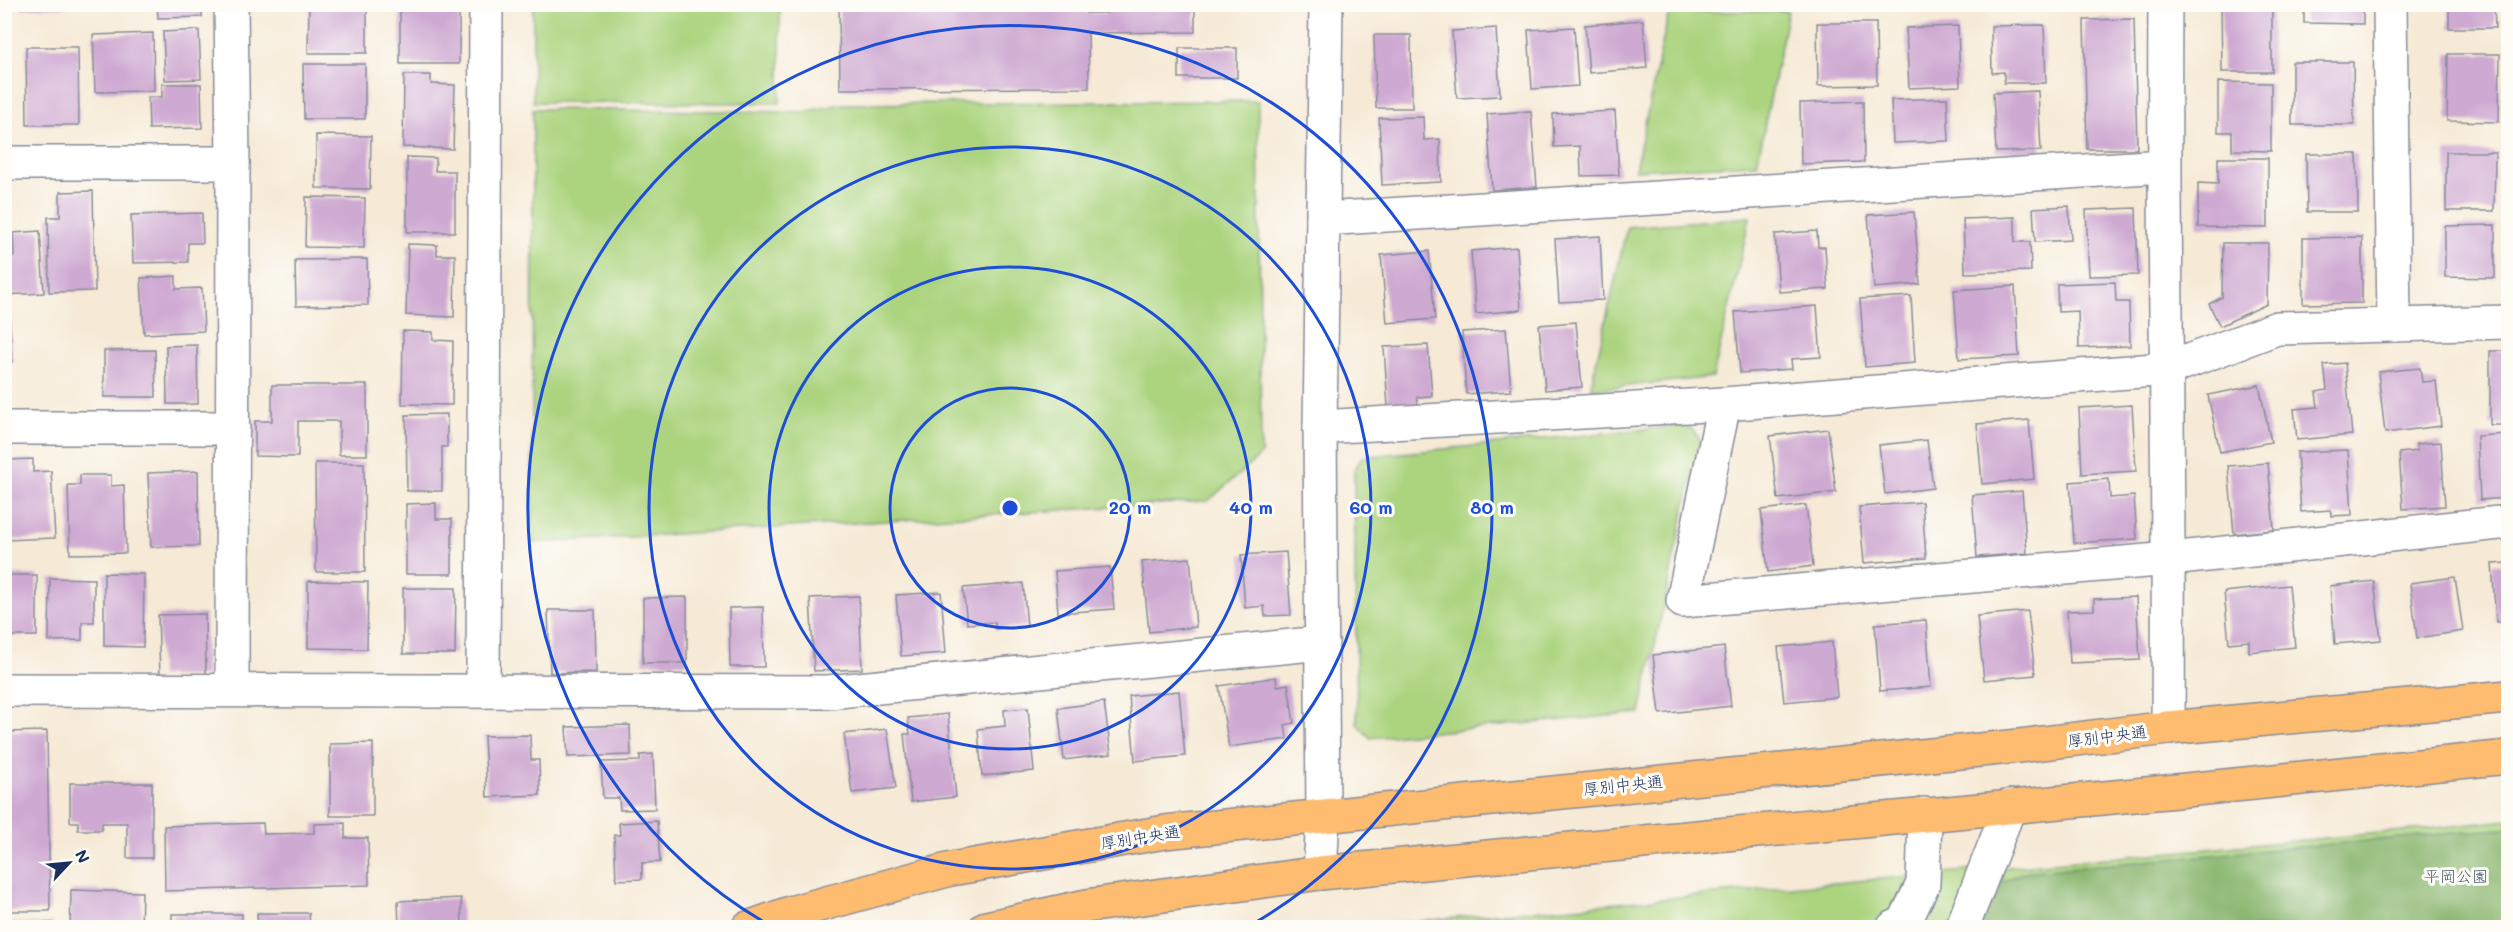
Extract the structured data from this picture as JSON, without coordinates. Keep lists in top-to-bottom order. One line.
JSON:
{"streets":{"main road":["厚別中央通"]},"parks":["平岡公園"],"north":"top right","rings":["20 m","40 m","60 m","80 m"]}
